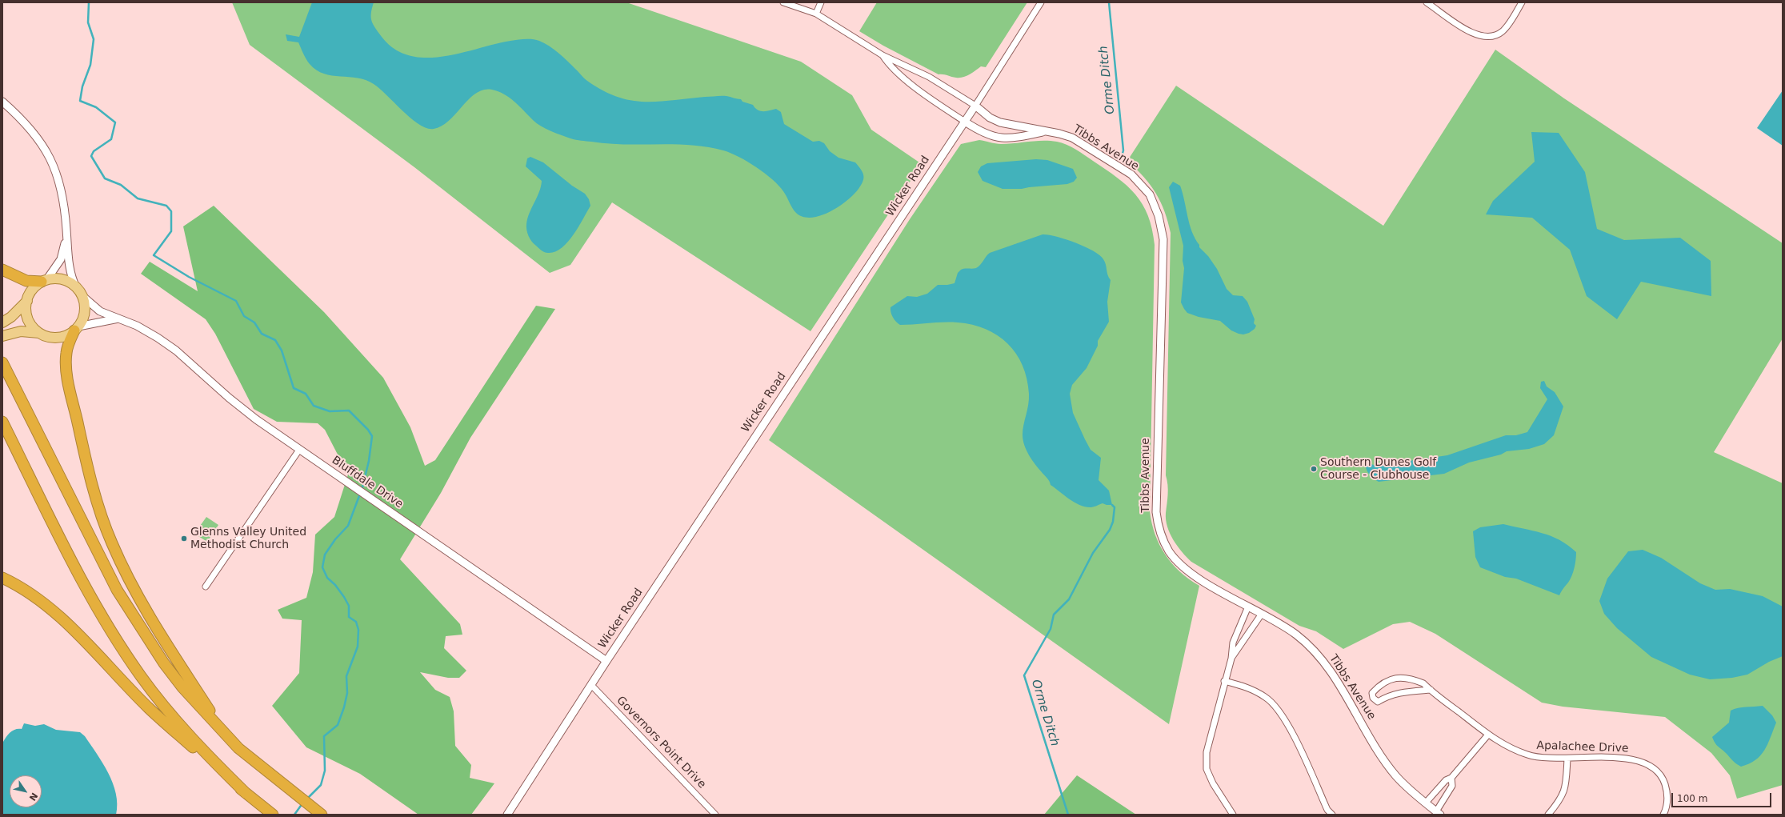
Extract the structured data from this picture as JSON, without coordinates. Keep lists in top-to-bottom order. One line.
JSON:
{"streets":{"street":["Tibbs Avenue","Wicker Road","Bluffdale Drive","Governors Point Drive","Apalachee Drive"]},"crossings":[["Tibbs Avenue","Wicker Road"],["Wicker Road","Bluffdale Drive"],["Wicker Road","Governors Point Drive"]],"water":["Orme Ditch"],"places":["Southern Dunes Golf Course - Clubhouse","Glenns Valley United Methodist Church"],"scale_bar":"100 m","north":"bottom right"}
